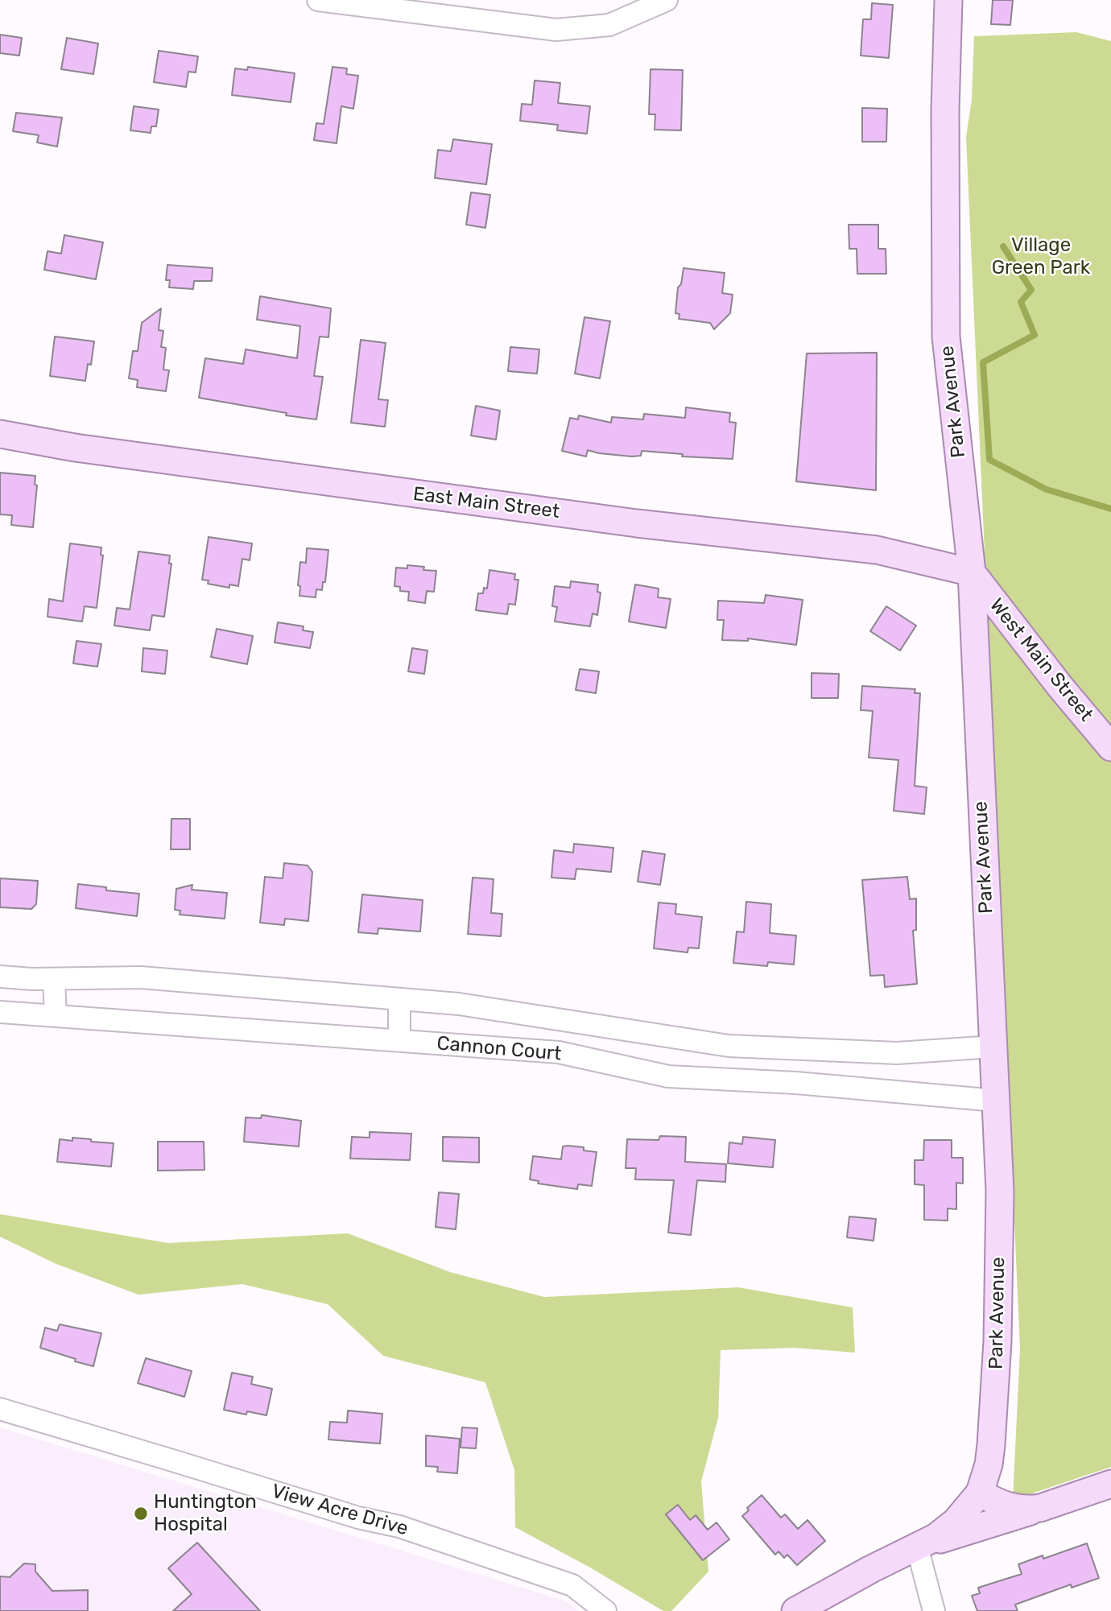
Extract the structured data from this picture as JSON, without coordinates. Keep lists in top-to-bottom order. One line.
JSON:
{"streets":{"main road":["Park Avenue","East Main Street","West Main Street"],"street":["Cannon Court","View Acre Drive"]},"crossings":[["Park Avenue","East Main Street"],["Park Avenue","West Main Street"],["Park Avenue","Cannon Court"],["East Main Street","West Main Street"]],"parks":["Village Green Park"],"places":["Huntington Hospital"]}
